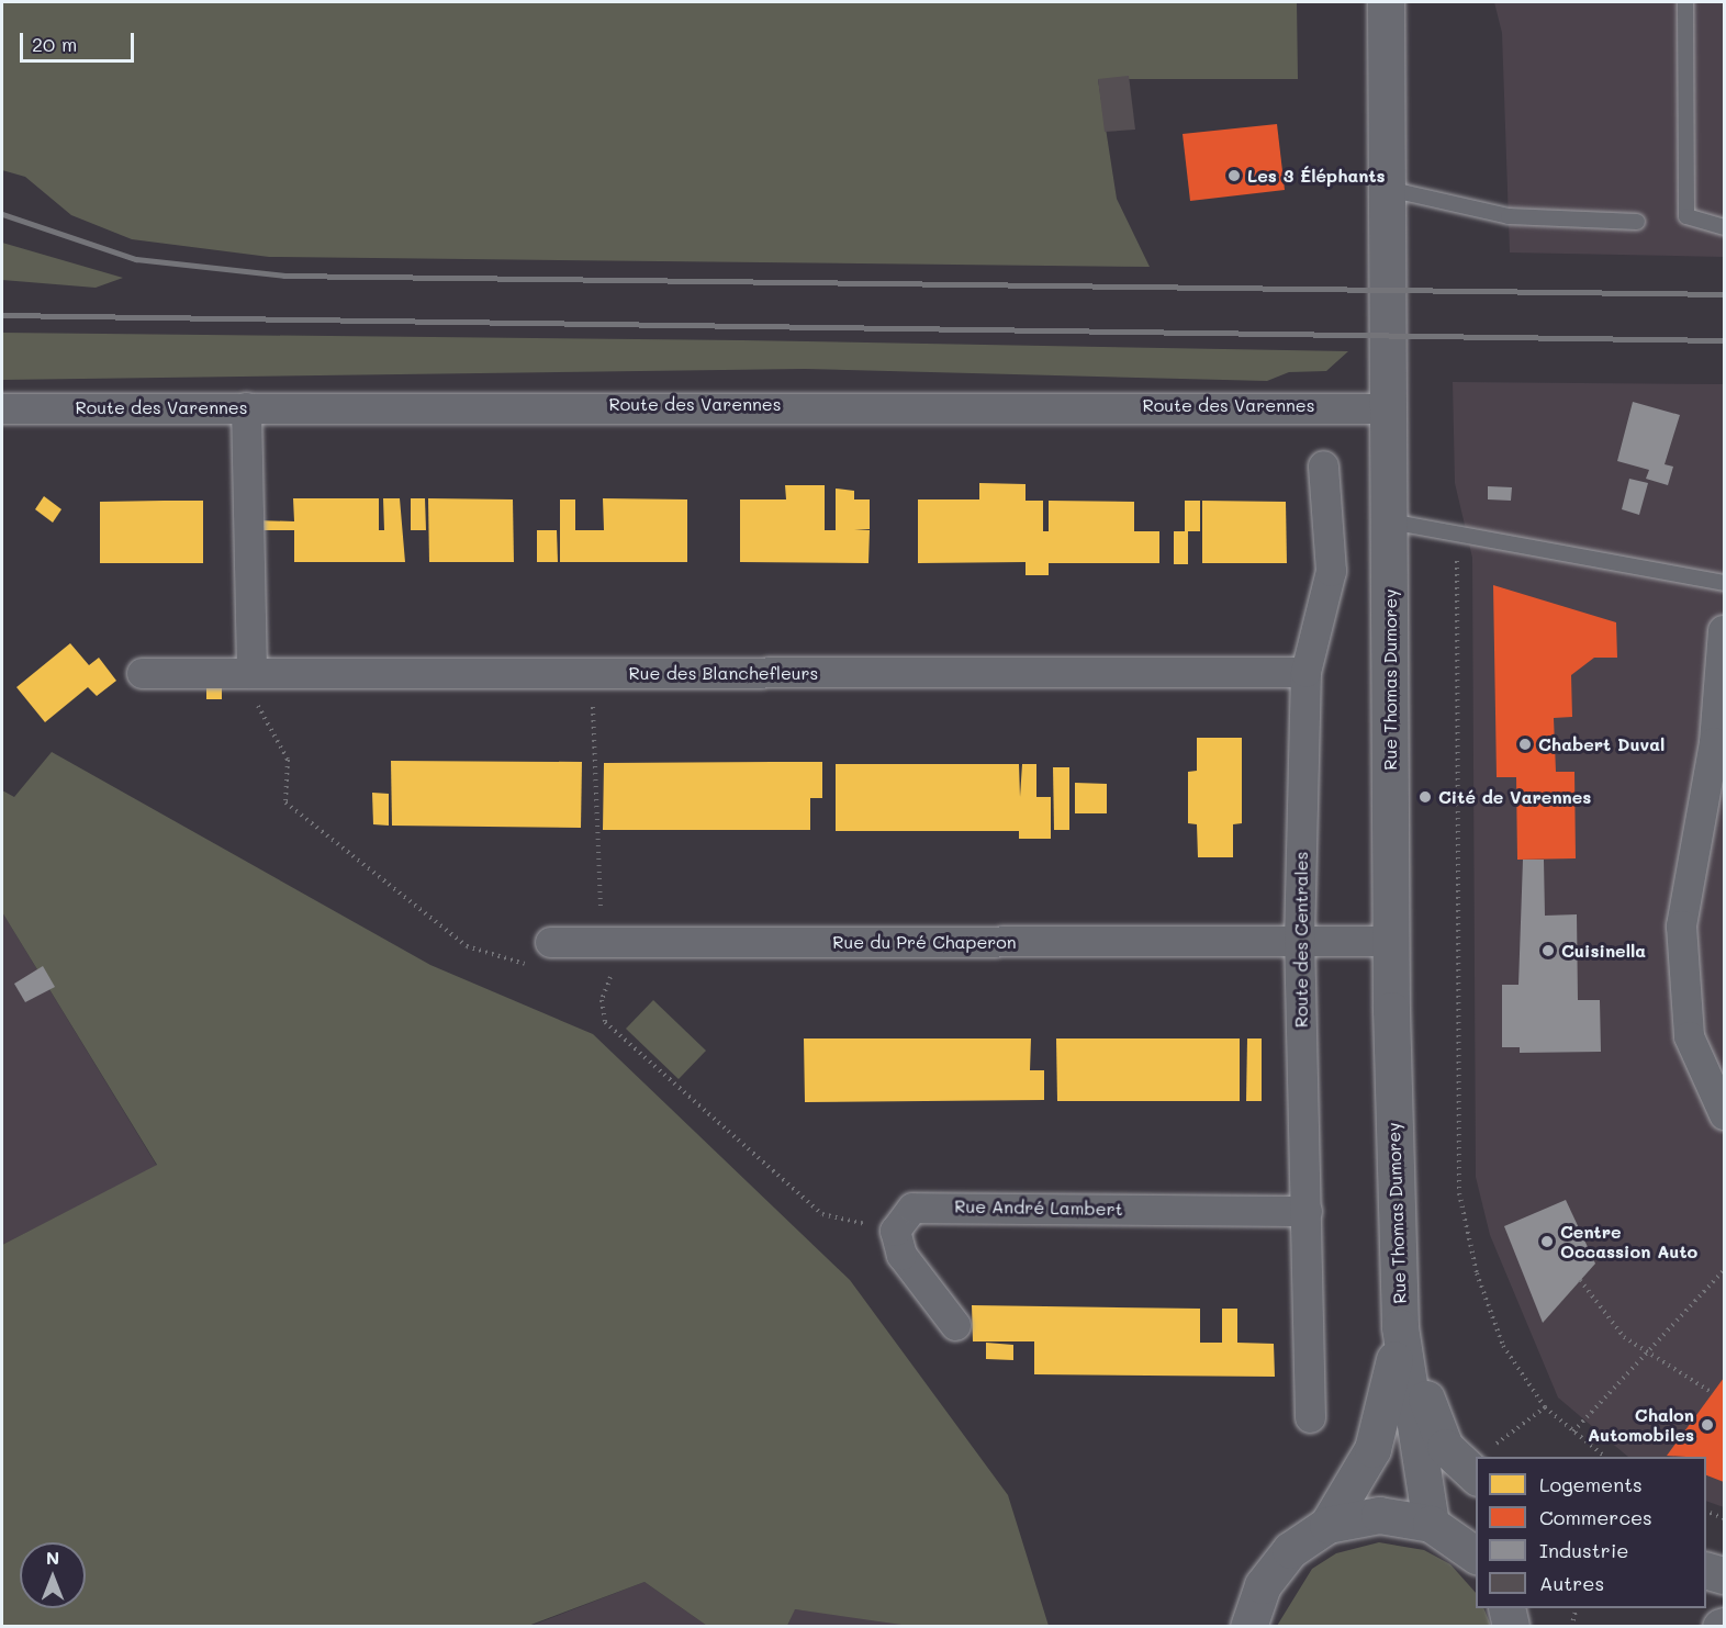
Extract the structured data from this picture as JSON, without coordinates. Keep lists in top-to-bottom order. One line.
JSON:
{"streets":{"street":["Route des Varennes","Rue des Blanchefleurs","Rue Thomas Dumorey","Route des Centrales","Rue du Pré Chaperon","Rue André Lambert"]},"crossings":[["Route des Varennes","Rue Thomas Dumorey"],["Rue des Blanchefleurs","Route des Centrales"],["Rue Thomas Dumorey","Rue du Pré Chaperon"],["Route des Centrales","Rue du Pré Chaperon"],["Route des Centrales","Rue André Lambert"]],"places":["Les 3 Éléphants","Chabert Duval","Cité de Varennes","Cuisinella","Centre Occassion Auto","Chalon Automobiles"],"legend":["Logements","Commerces","Industrie","Autres"],"scale_bar":"20 m","north":"top"}
